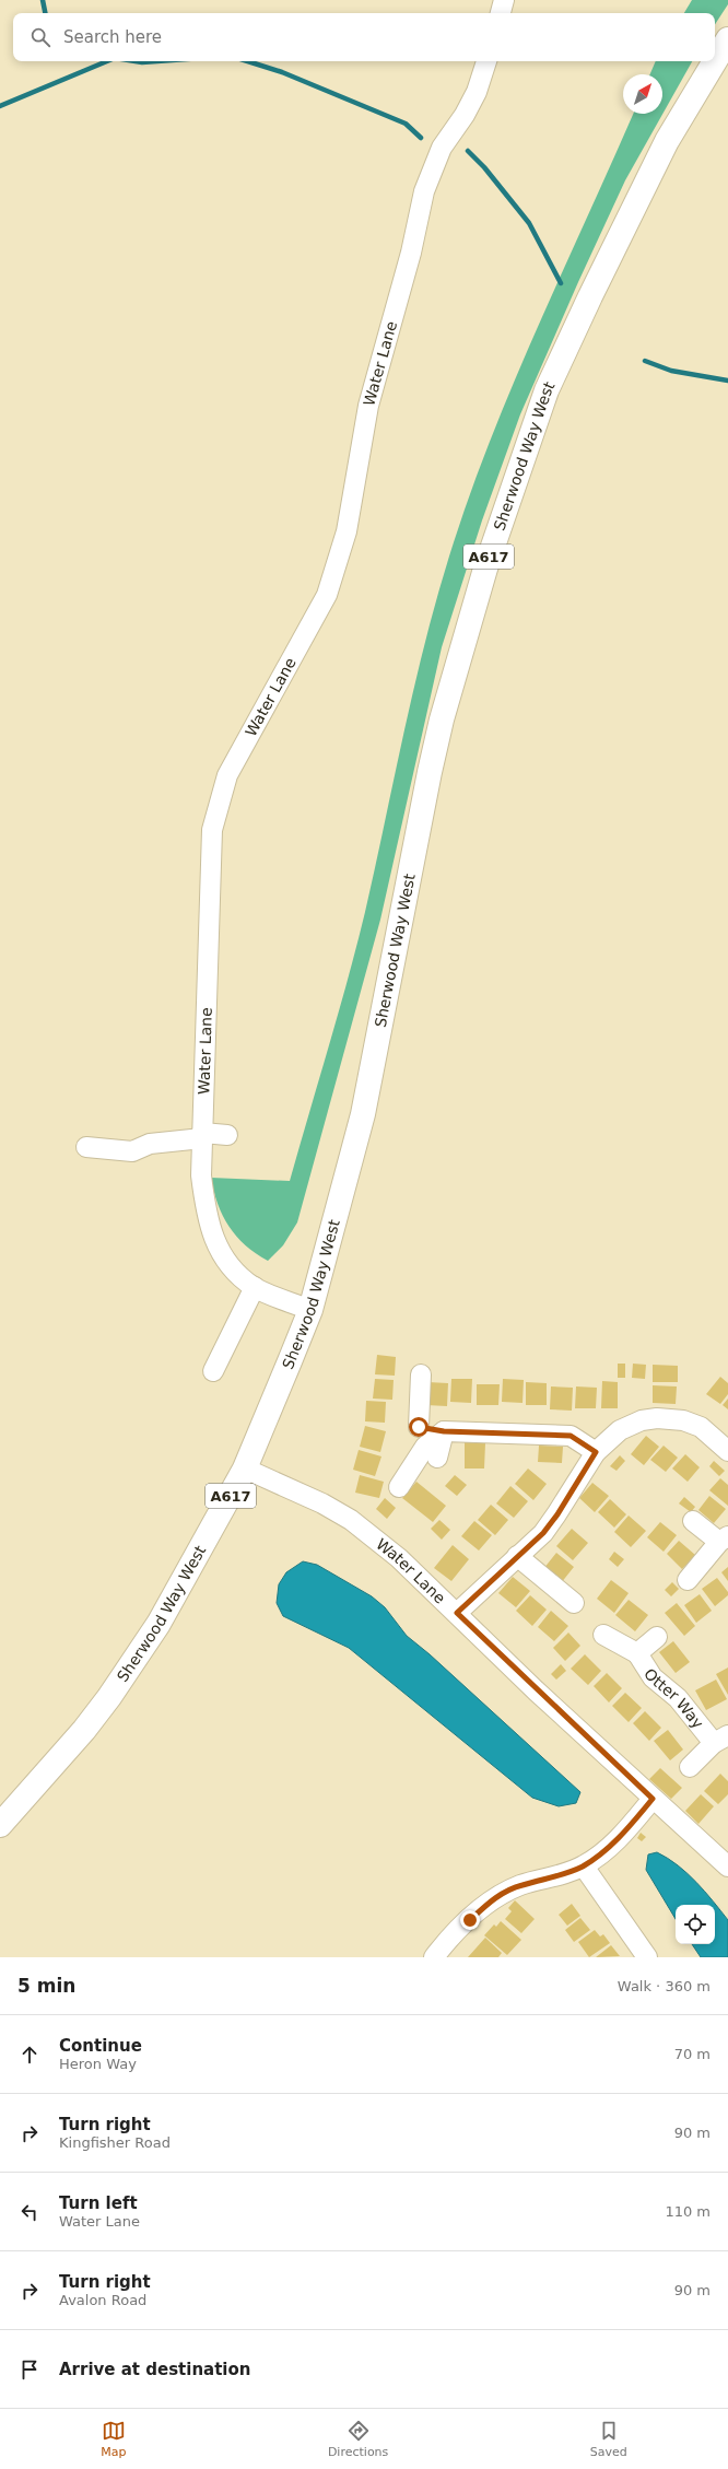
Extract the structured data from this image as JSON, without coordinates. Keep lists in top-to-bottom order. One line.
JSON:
{"streets":{"highway":["Sherwood Way West","A617"],"street":["Water Lane","Otter Way"]},"crossings":[["Water Lane","Sherwood Way West"]],"north":"top right","page":{"search":"Search here","heading":["5 min","Walk · 360 m"],"list":[["Continue","Heron Way","70 m"],["Turn right","Kingfisher Road","90 m"],["Turn left","Water Lane","110 m"],["Turn right","Avalon Road","90 m"],"Arrive at destination"],"nav":["Map","Directions","Saved"]}}
